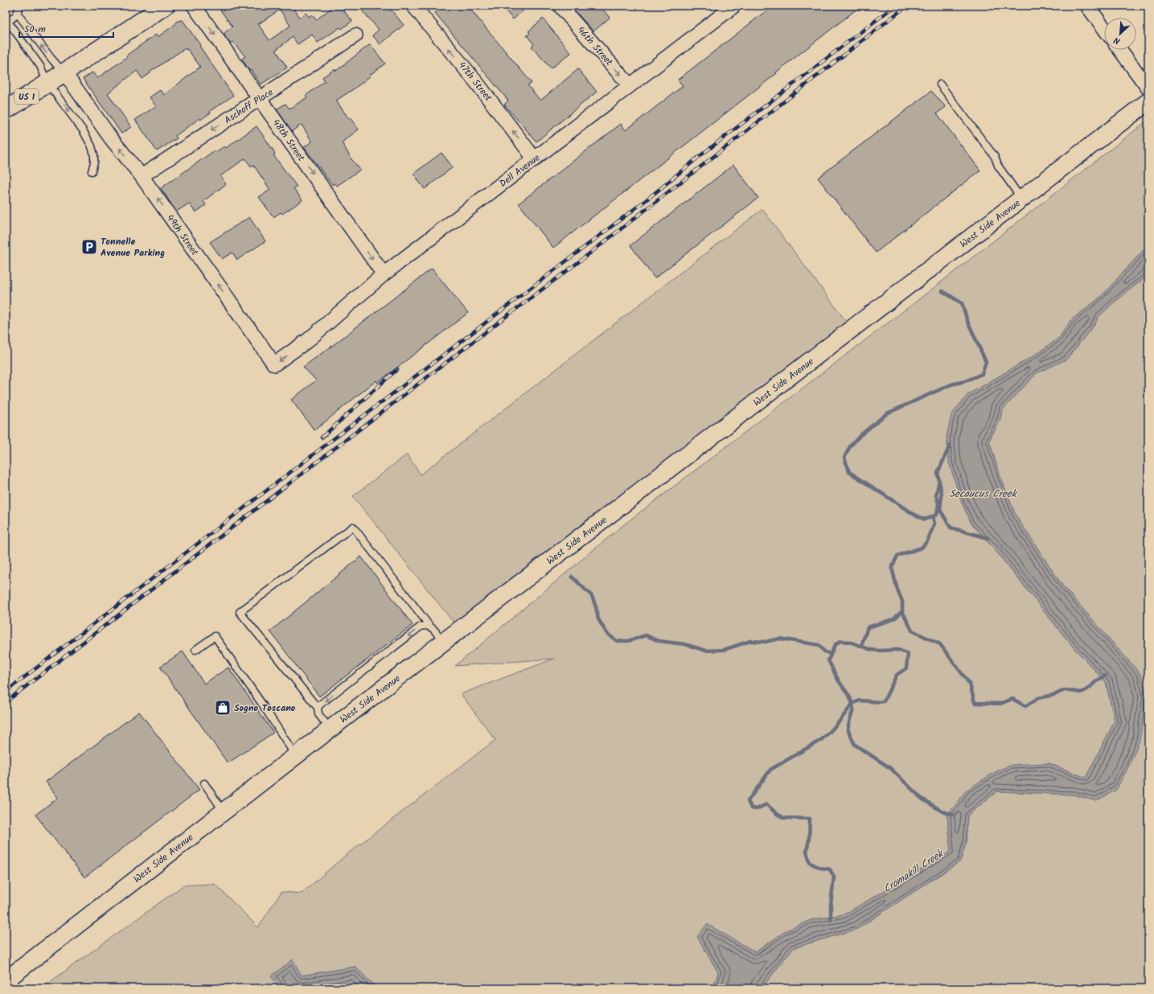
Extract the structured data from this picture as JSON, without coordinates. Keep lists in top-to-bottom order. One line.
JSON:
{"streets":{"main road":["US 1"],"street":["46th Street","47th Street","Aschoff Place","48th Street","Dell Avenue","West Side Avenue","49th Street"]},"crossings":[["46th Street","Dell Avenue"],["47th Street","Dell Avenue"],["US 1","49th Street"],["Aschoff Place","48th Street"],["Aschoff Place","49th Street"],["48th Street","Dell Avenue"],["Dell Avenue","49th Street"]],"one_way":["46th Street","47th Street","Aschoff Place","48th Street","49th Street"],"water":["Secaucus Creek","Cromakill Creek"],"places":{"parking":["Tonnelle Avenue Parking"],"shop":["Sogno Toscano"]},"scale_bar":"50 m","north":"bottom left"}
